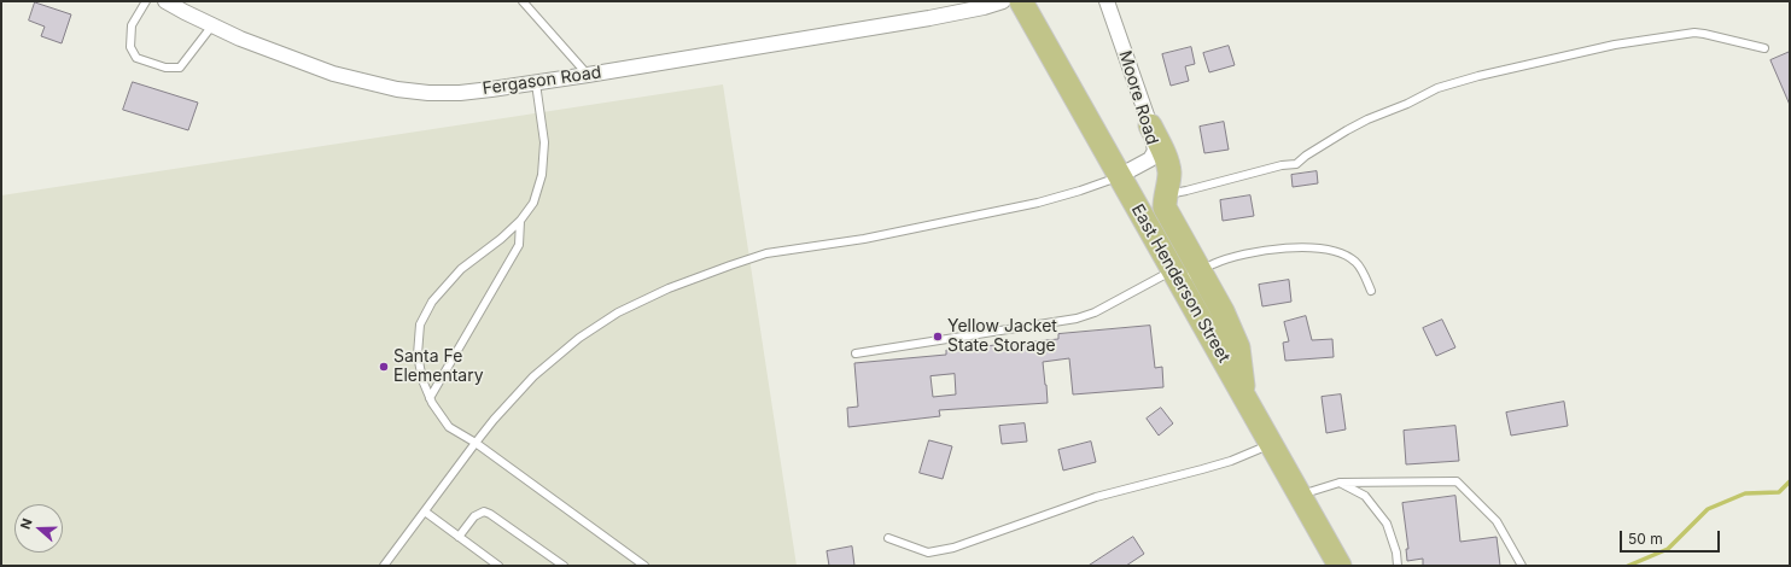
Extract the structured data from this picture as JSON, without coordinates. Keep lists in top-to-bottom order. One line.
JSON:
{"streets":{"main road":["East Henderson Street"],"street":["Fergason Road","Moore Road"]},"crossings":[["Moore Road","East Henderson Street"]],"places":["Yellow Jacket State Storage","Santa Fe Elementary"],"scale_bar":"50 m","north":"left"}
